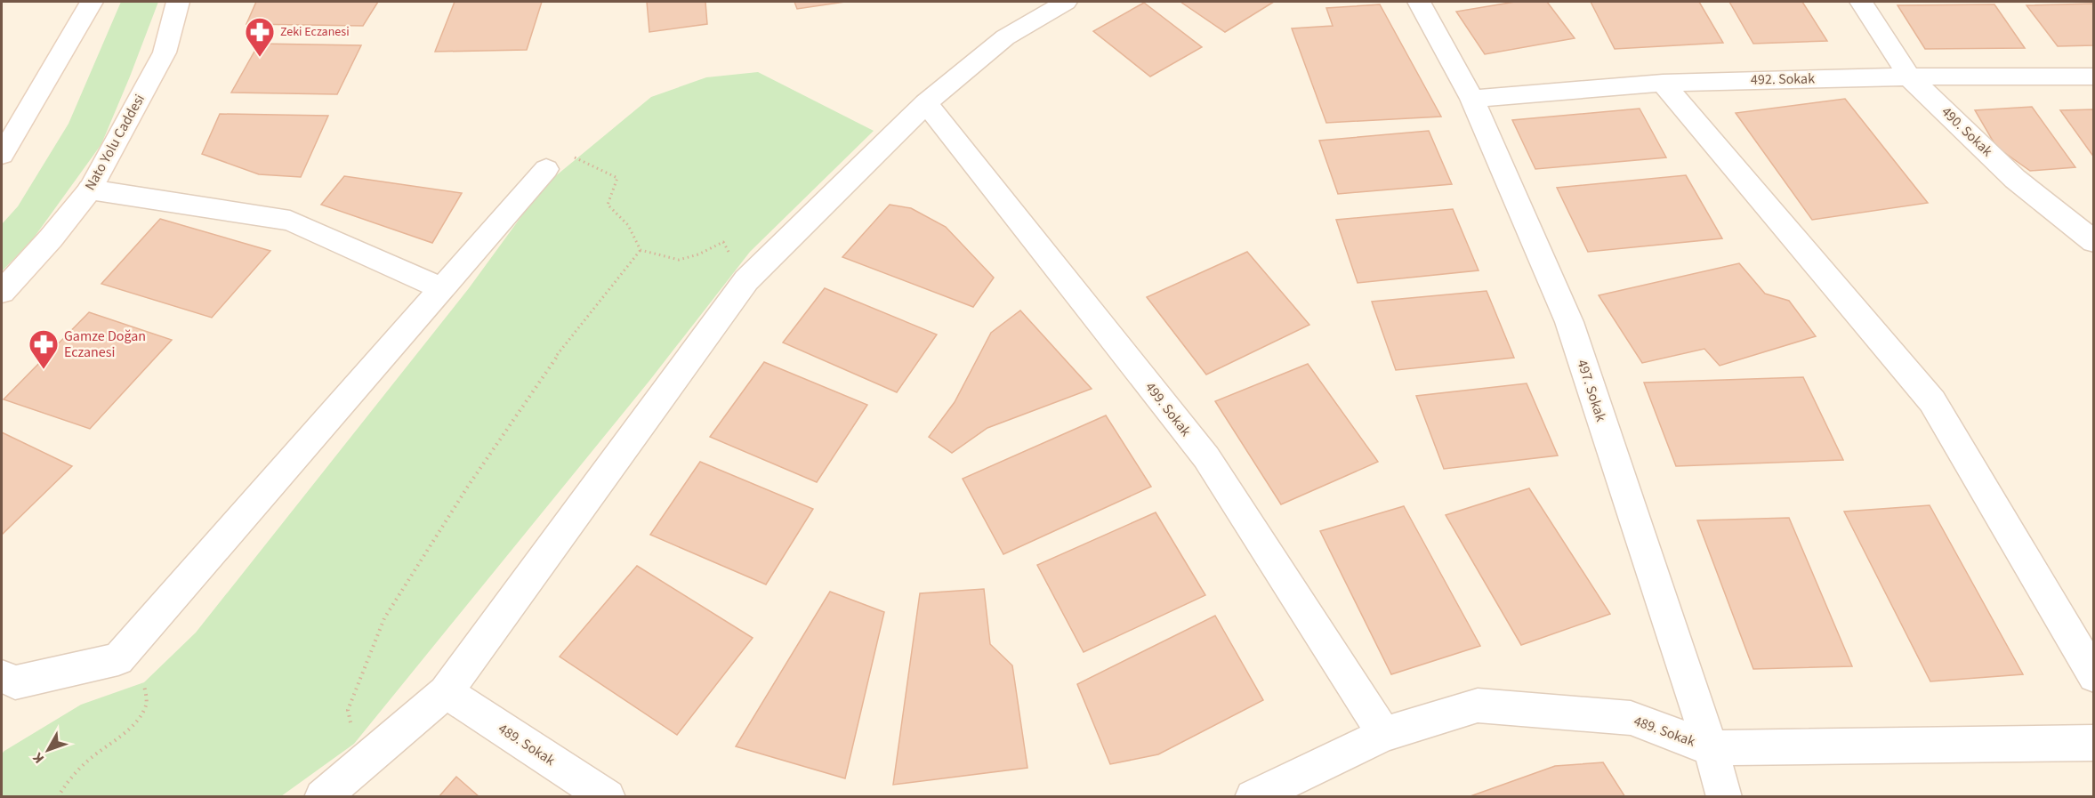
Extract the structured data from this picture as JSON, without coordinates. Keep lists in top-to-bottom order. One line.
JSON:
{"streets":{"street":["492. Sokak","490. Sokak","Nato Yolu Caddesi","497. Sokak","499. Sokak","489. Sokak"]},"crossings":[["492. Sokak","490. Sokak"],["492. Sokak","497. Sokak"],["497. Sokak","489. Sokak"],["499. Sokak","489. Sokak"]],"places":{"pharmacy":["Zeki Eczanesi","Gamze Doğan Eczanesi"]},"north":"bottom left"}
